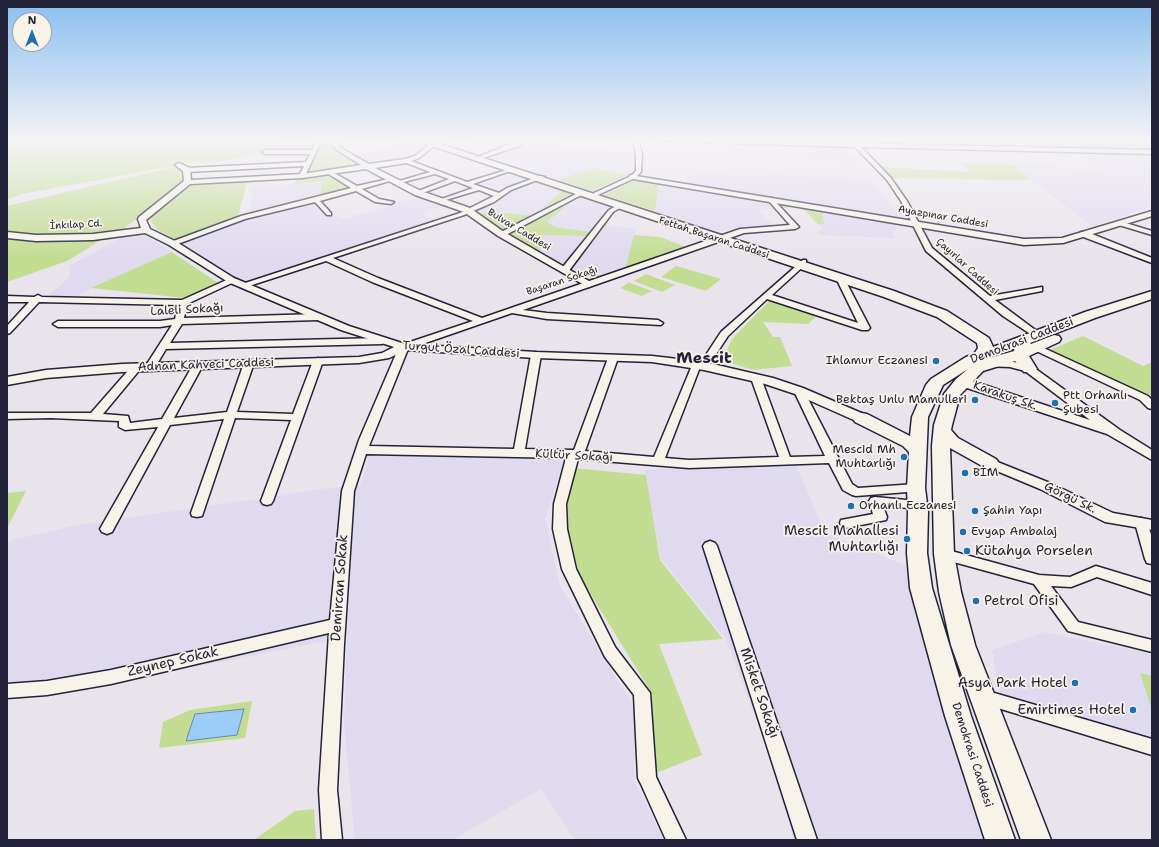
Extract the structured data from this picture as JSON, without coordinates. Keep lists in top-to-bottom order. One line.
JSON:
{"streets":{"main road":["Fettah Başaran Caddesi","Demokrasi Caddesi"],"street":["Ayazpınar Caddesi","İnkılap Cd.","Bulvar Caddesi","Çayırlar Caddesi","Başaran Sokağı","Laleli Sokağı","Turgut Özal Caddesi","Adnan Kahveci Caddesi","Karakuş Sk.","Kültür Sokağı","Görgü Sk.","Demircan Sokak","Zeynep Sokak","Misket Sokağı"]},"crossings":[["Ayazpınar Caddesi","Çayırlar Caddesi"],["Ayazpınar Caddesi","Başaran Sokağı"],["İnkılap Cd.","Turgut Özal Caddesi"],["Bulvar Caddesi","Başaran Sokağı"],["Fettah Başaran Caddesi","Çayırlar Caddesi"],["Fettah Başaran Caddesi","Başaran Sokağı"],["Fettah Başaran Caddesi","Demokrasi Caddesi"],["Çayırlar Caddesi","Demokrasi Caddesi"],["Başaran Sokağı","Turgut Özal Caddesi"],["Başaran Sokağı","Adnan Kahveci Caddesi"],["Başaran Sokağı","Demircan Sokak"],["Laleli Sokağı","Turgut Özal Caddesi"],["Demokrasi Caddesi","Karakuş Sk."],["Turgut Özal Caddesi","Adnan Kahveci Caddesi"],["Turgut Özal Caddesi","Demircan Sokak"],["Adnan Kahveci Caddesi","Demircan Sokak"],["Kültür Sokağı","Demircan Sokak"],["Demircan Sokak","Zeynep Sokak"]],"districts":["Mescit"],"places":["Ihlamur Eczanesi","Bektaş Unlu Mamulleri","Ptt Orhanlı Şubesi","Mescid Mh Muhtarlığı","BİM","Orhanlı Eczanesi","Şahin Yapı","Evyap Ambalaj","Mescit Mahallesi Muhtarlığı","Kütahya Porselen","Petrol Ofisi","Asya Park Hotel","Emirtimes Hotel"],"north":"top"}
